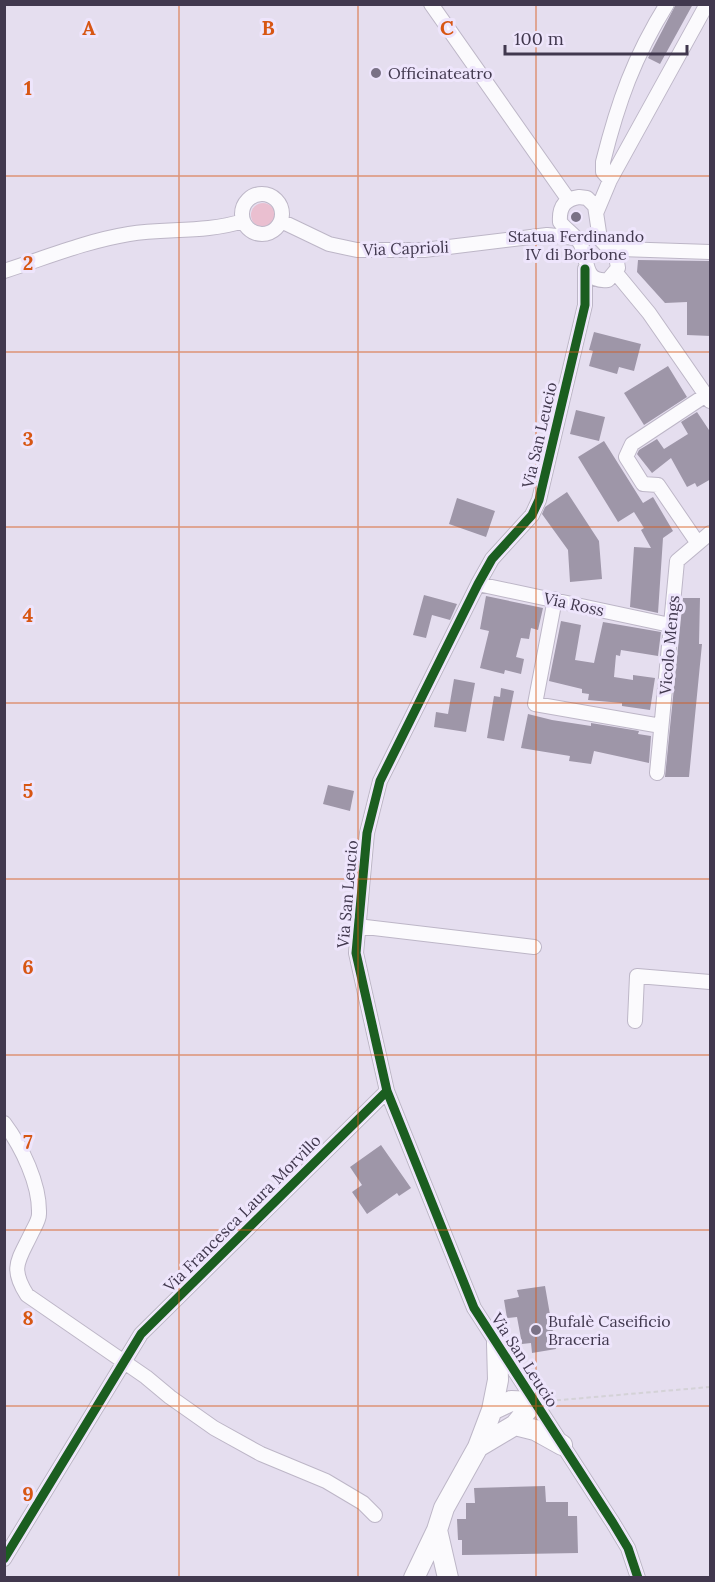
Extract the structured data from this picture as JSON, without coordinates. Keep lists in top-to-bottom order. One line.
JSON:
{"streets":{"street":["Via Caprioli","Via San Leucio","Via Ross","Vicolo Mengs","Via Francesca Laura Morvillo"]},"crossings":[["Via Caprioli","Via San Leucio"],["Via San Leucio","Via Ross"],["Via San Leucio","Via Francesca Laura Morvillo"],["Via Ross","Vicolo Mengs"]],"places":["Officinateatro","Statua Ferdinando IV di Borbone","Bufalè Caseificio Braceria"],"scale_bar":"100 m","grid":{"columns":["A","B","C"],"rows":["1","2","3","4","5","6","7","8","9"]}}
